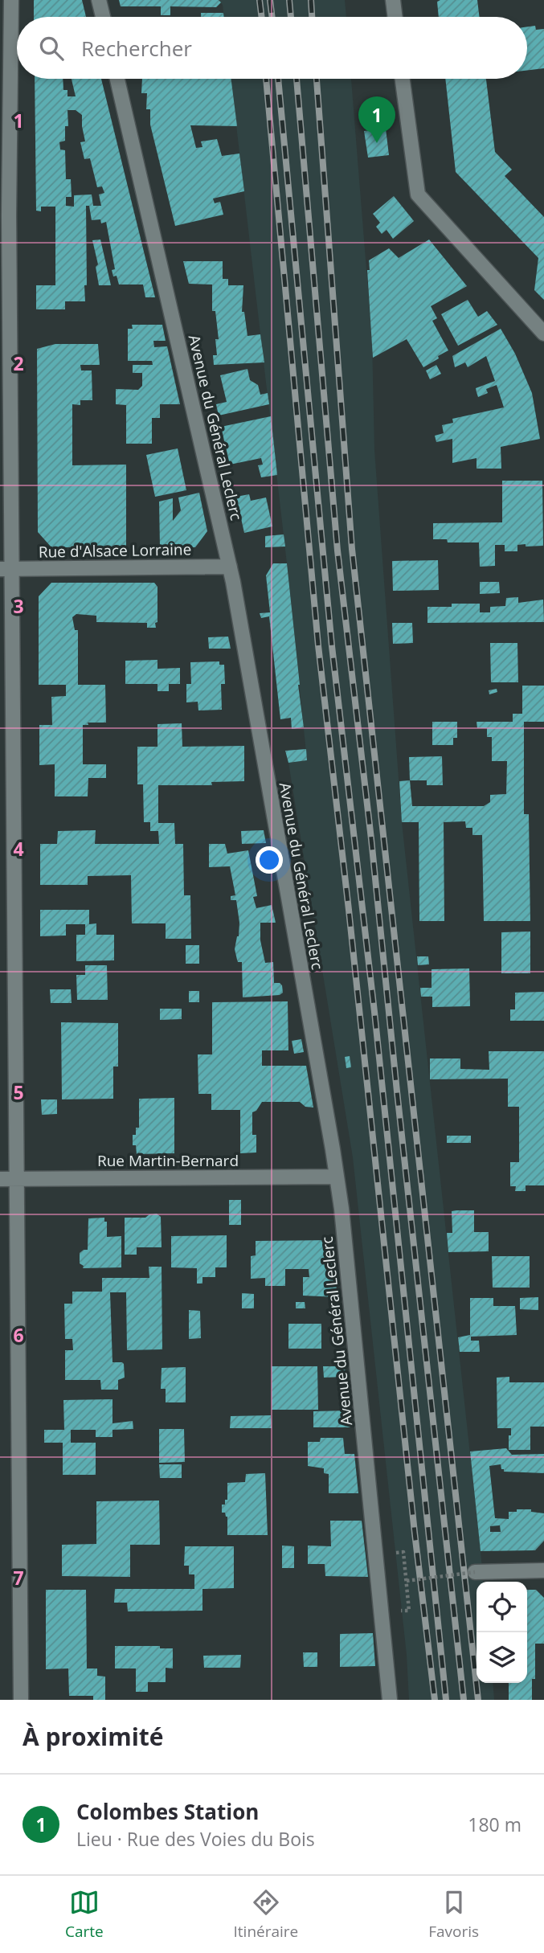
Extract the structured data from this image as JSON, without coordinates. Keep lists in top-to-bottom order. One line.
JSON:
{"streets":{"street":["Avenue du Général Leclerc","Rue d'Alsace Lorraine","Rue Martin-Bernard"]},"crossings":[["Avenue du Général Leclerc","Rue d'Alsace Lorraine"],["Avenue du Général Leclerc","Rue Martin-Bernard"]],"page":{"search":"Rechercher","pins":"1","heading":"À proximité","list":[{"mark":"1","name":"Colombes Station","note":"Lieu · Rue des Voies du Bois","value":"180 m"}],"nav":["Carte","Itinéraire","Favoris"]},"grid":{"rows":["1","2","3","4","5","6","7"]}}
